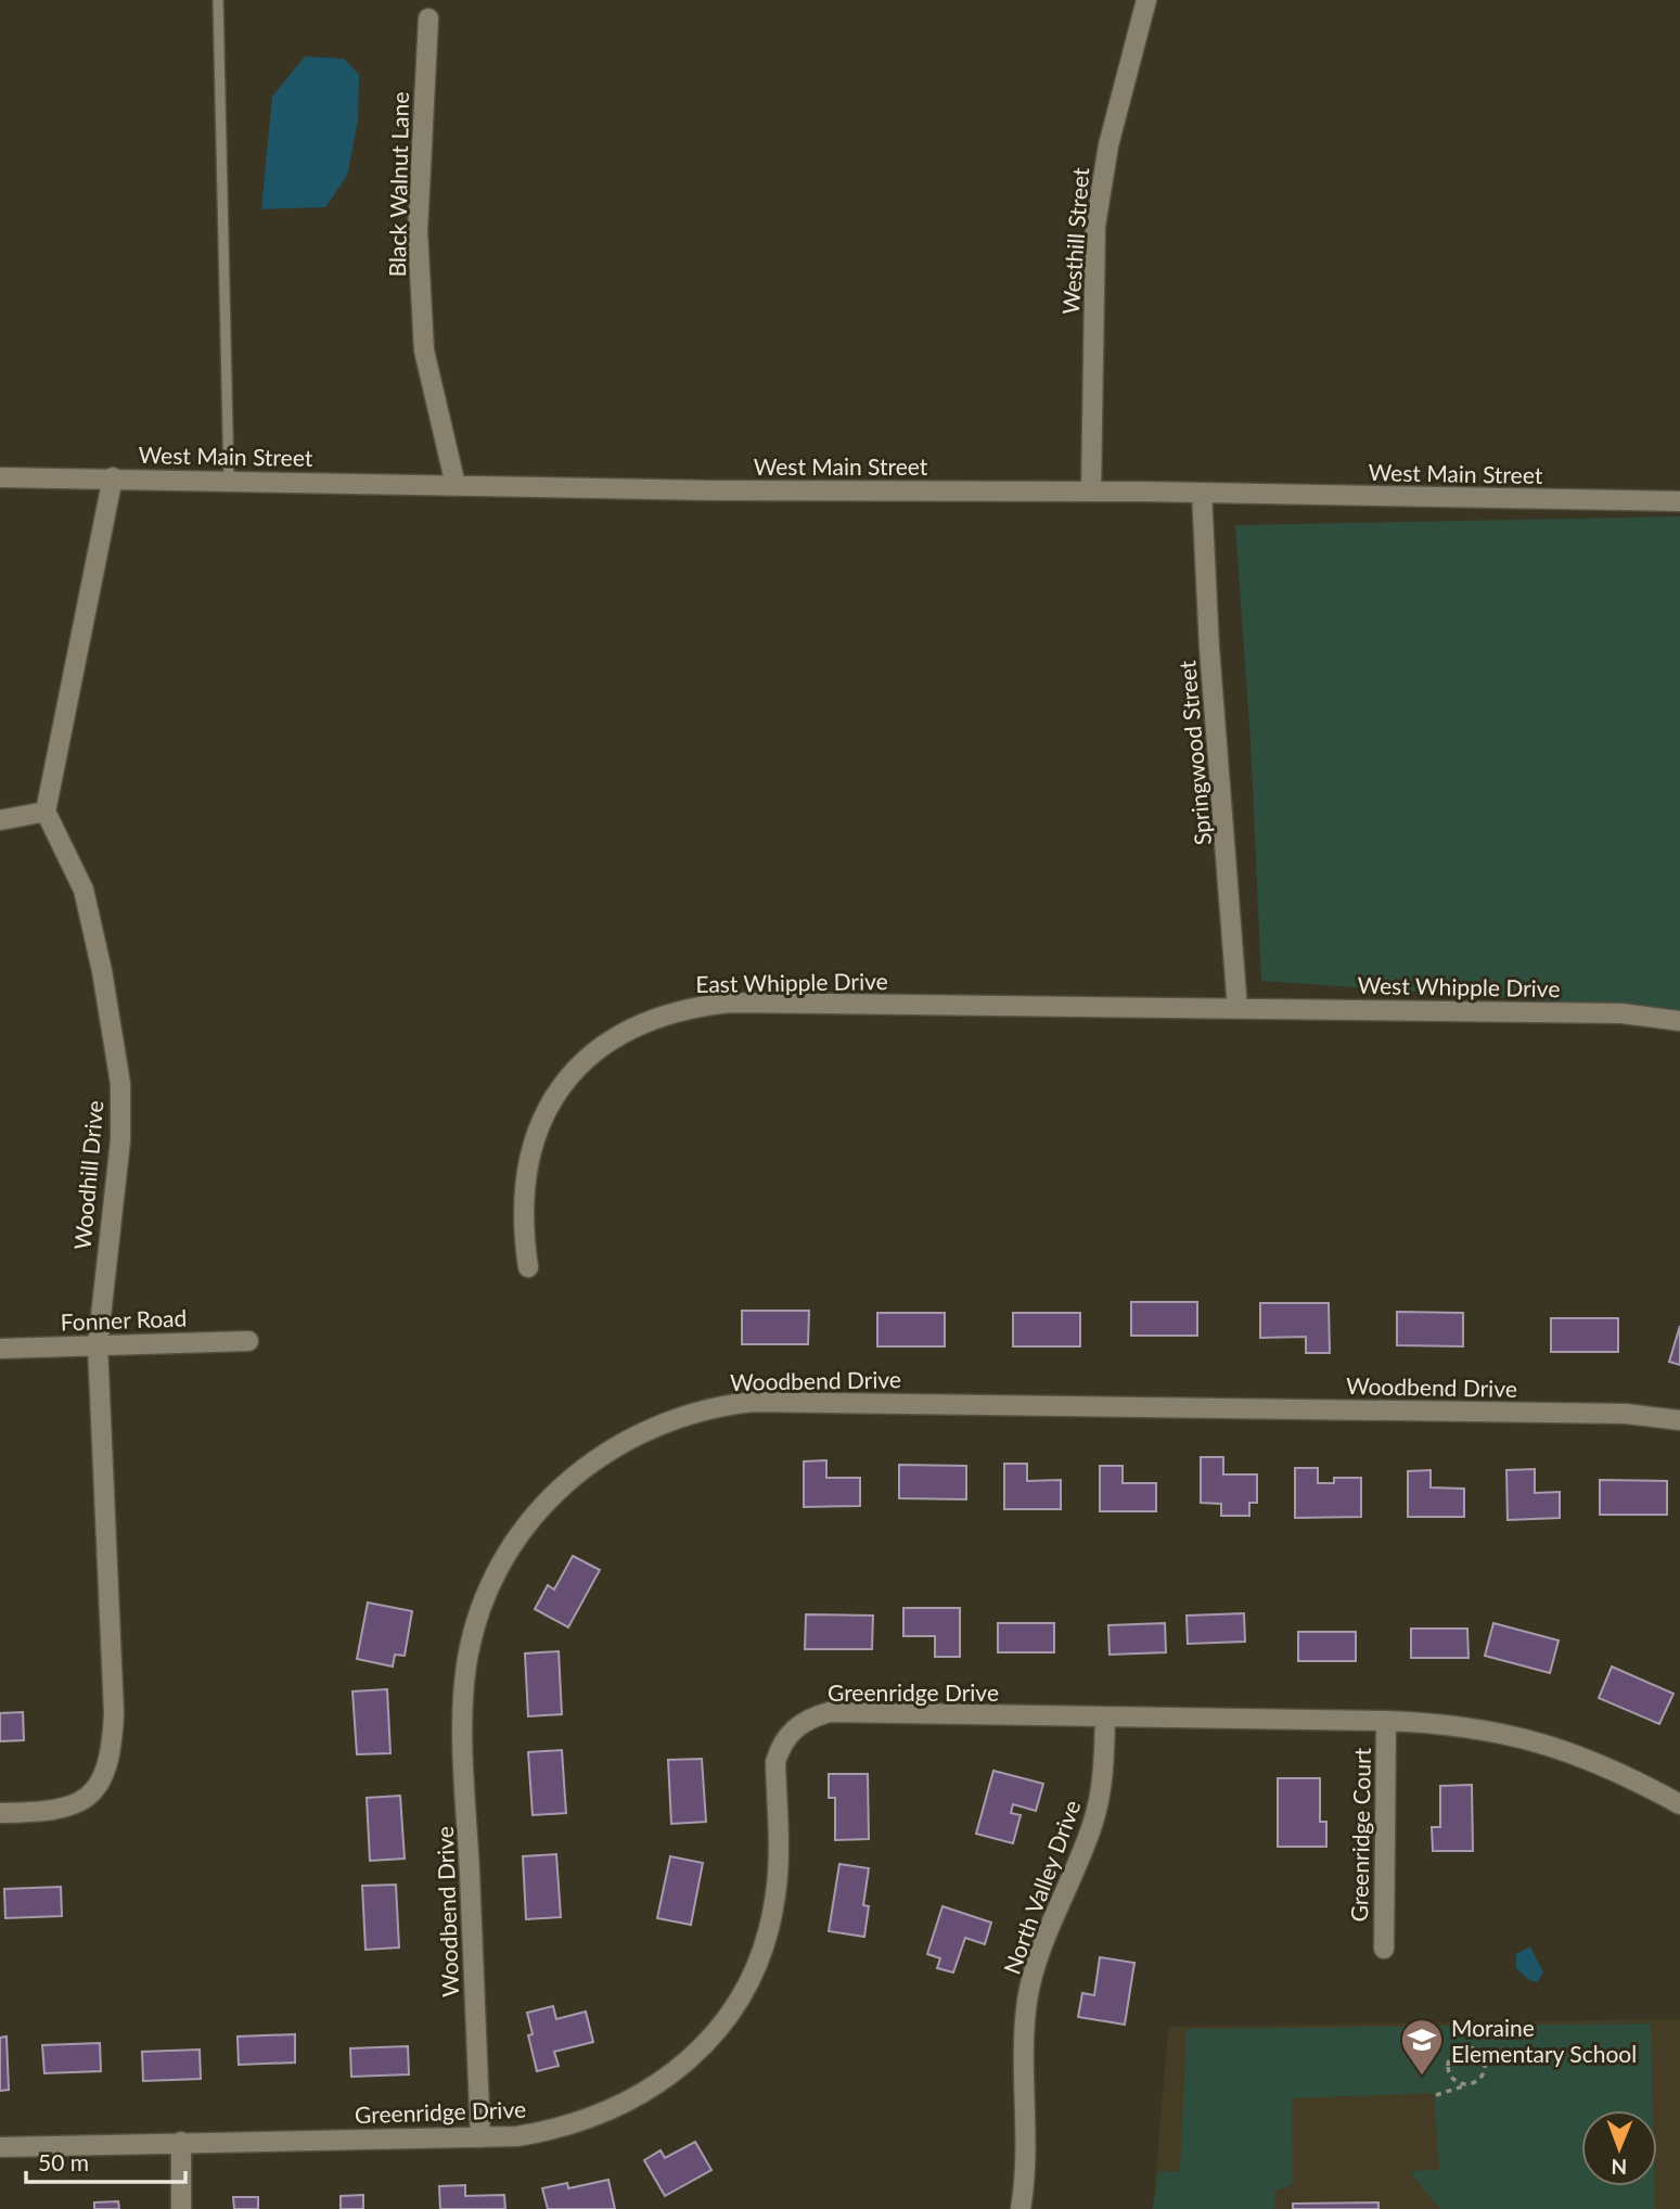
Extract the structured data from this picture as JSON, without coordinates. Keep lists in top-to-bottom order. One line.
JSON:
{"streets":{"street":["Black Walnut Lane","Westhill Street","West Main Street","Springwood Street","East Whipple Drive","West Whipple Drive","Woodhill Drive","Fonner Road","Woodbend Drive","Greenridge Drive","Greenridge Court","North Valley Drive"]},"crossings":[["Black Walnut Lane","West Main Street"],["Westhill Street","West Main Street"],["West Main Street","Springwood Street"],["Springwood Street","East Whipple Drive"],["Springwood Street","West Whipple Drive"],["East Whipple Drive","West Whipple Drive"],["Woodhill Drive","Fonner Road"],["Woodbend Drive","Greenridge Drive"],["Greenridge Drive","Greenridge Court"],["Greenridge Drive","North Valley Drive"]],"places":{"school or university":["Moraine Elementary School"]},"scale_bar":"50 m","north":"bottom"}
